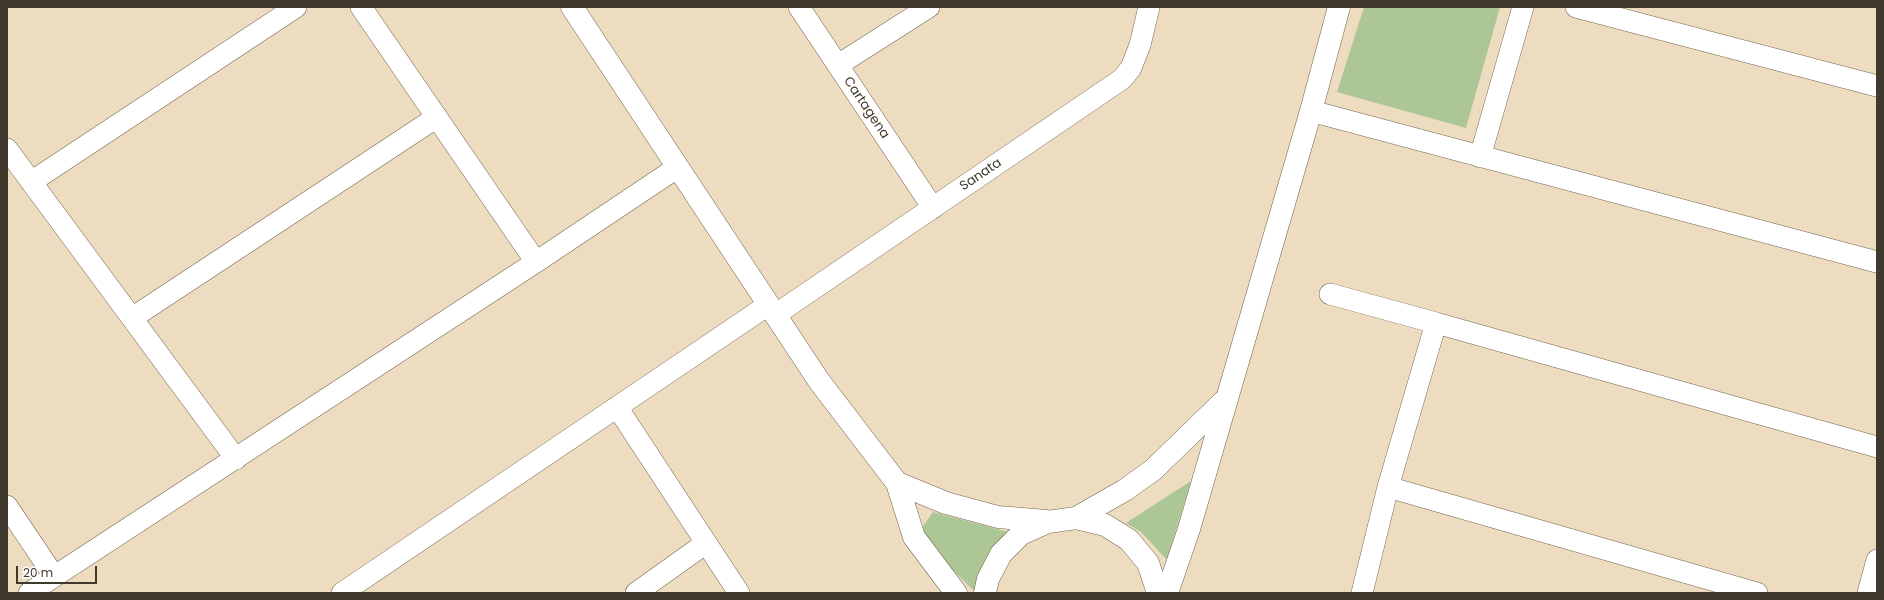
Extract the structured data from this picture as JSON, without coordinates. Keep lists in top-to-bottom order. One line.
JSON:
{"streets":{"street":["Cartagena","Sanata"]},"crossings":[["Cartagena","Sanata"]],"scale_bar":"20 m"}
